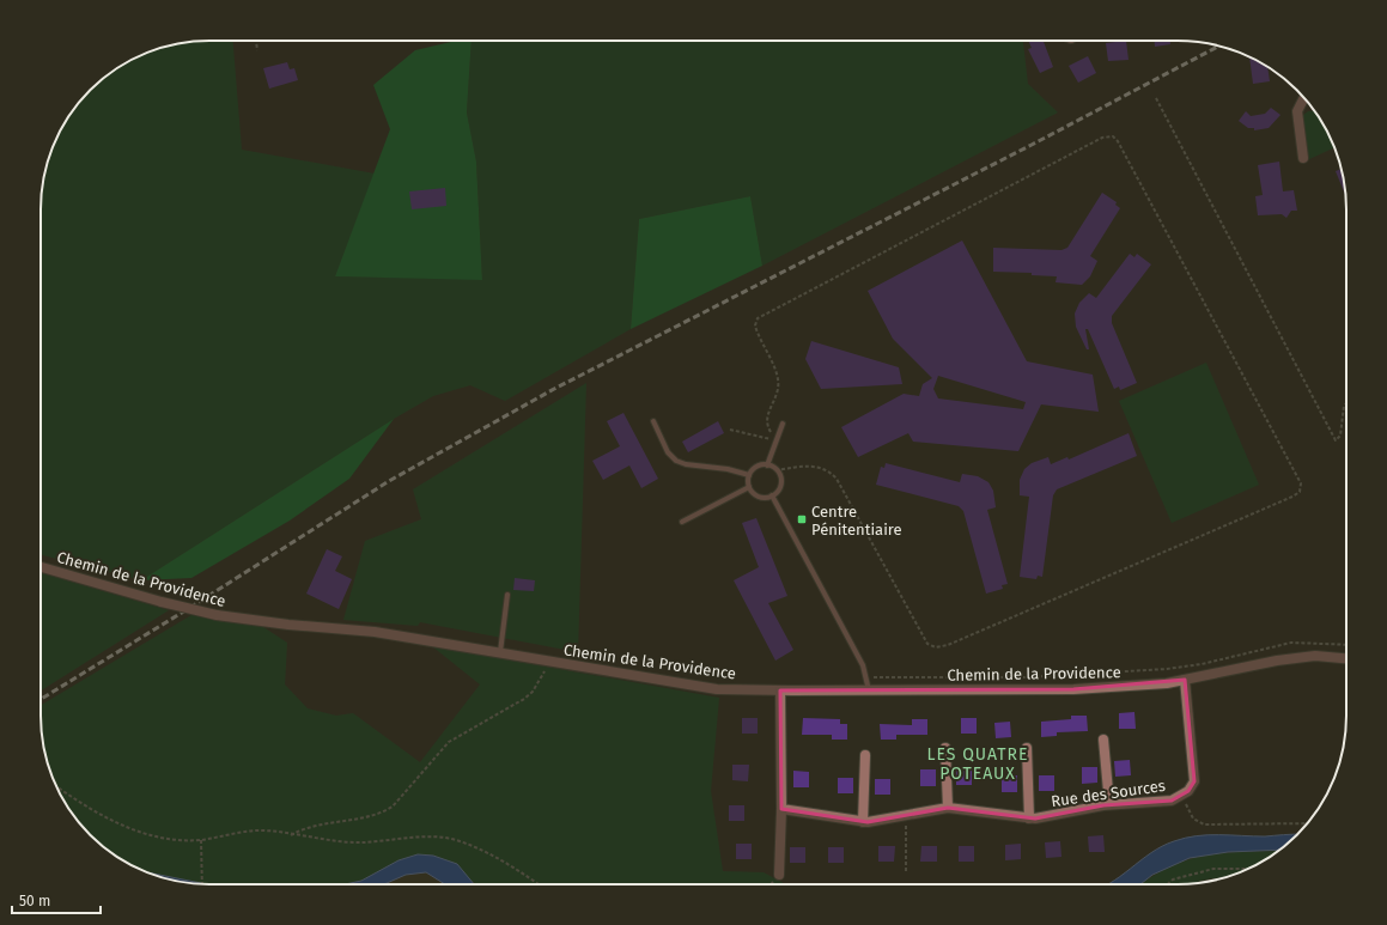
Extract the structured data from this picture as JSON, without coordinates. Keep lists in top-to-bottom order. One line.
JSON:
{"streets":{"street":["Chemin de la Providence","Rue des Sources"]},"crossings":[["Chemin de la Providence","Rue des Sources"]],"districts":["LES QUATRE POTEAUX"],"places":{"transit":["Centre Pénitentiaire"]},"scale_bar":"50 m"}
